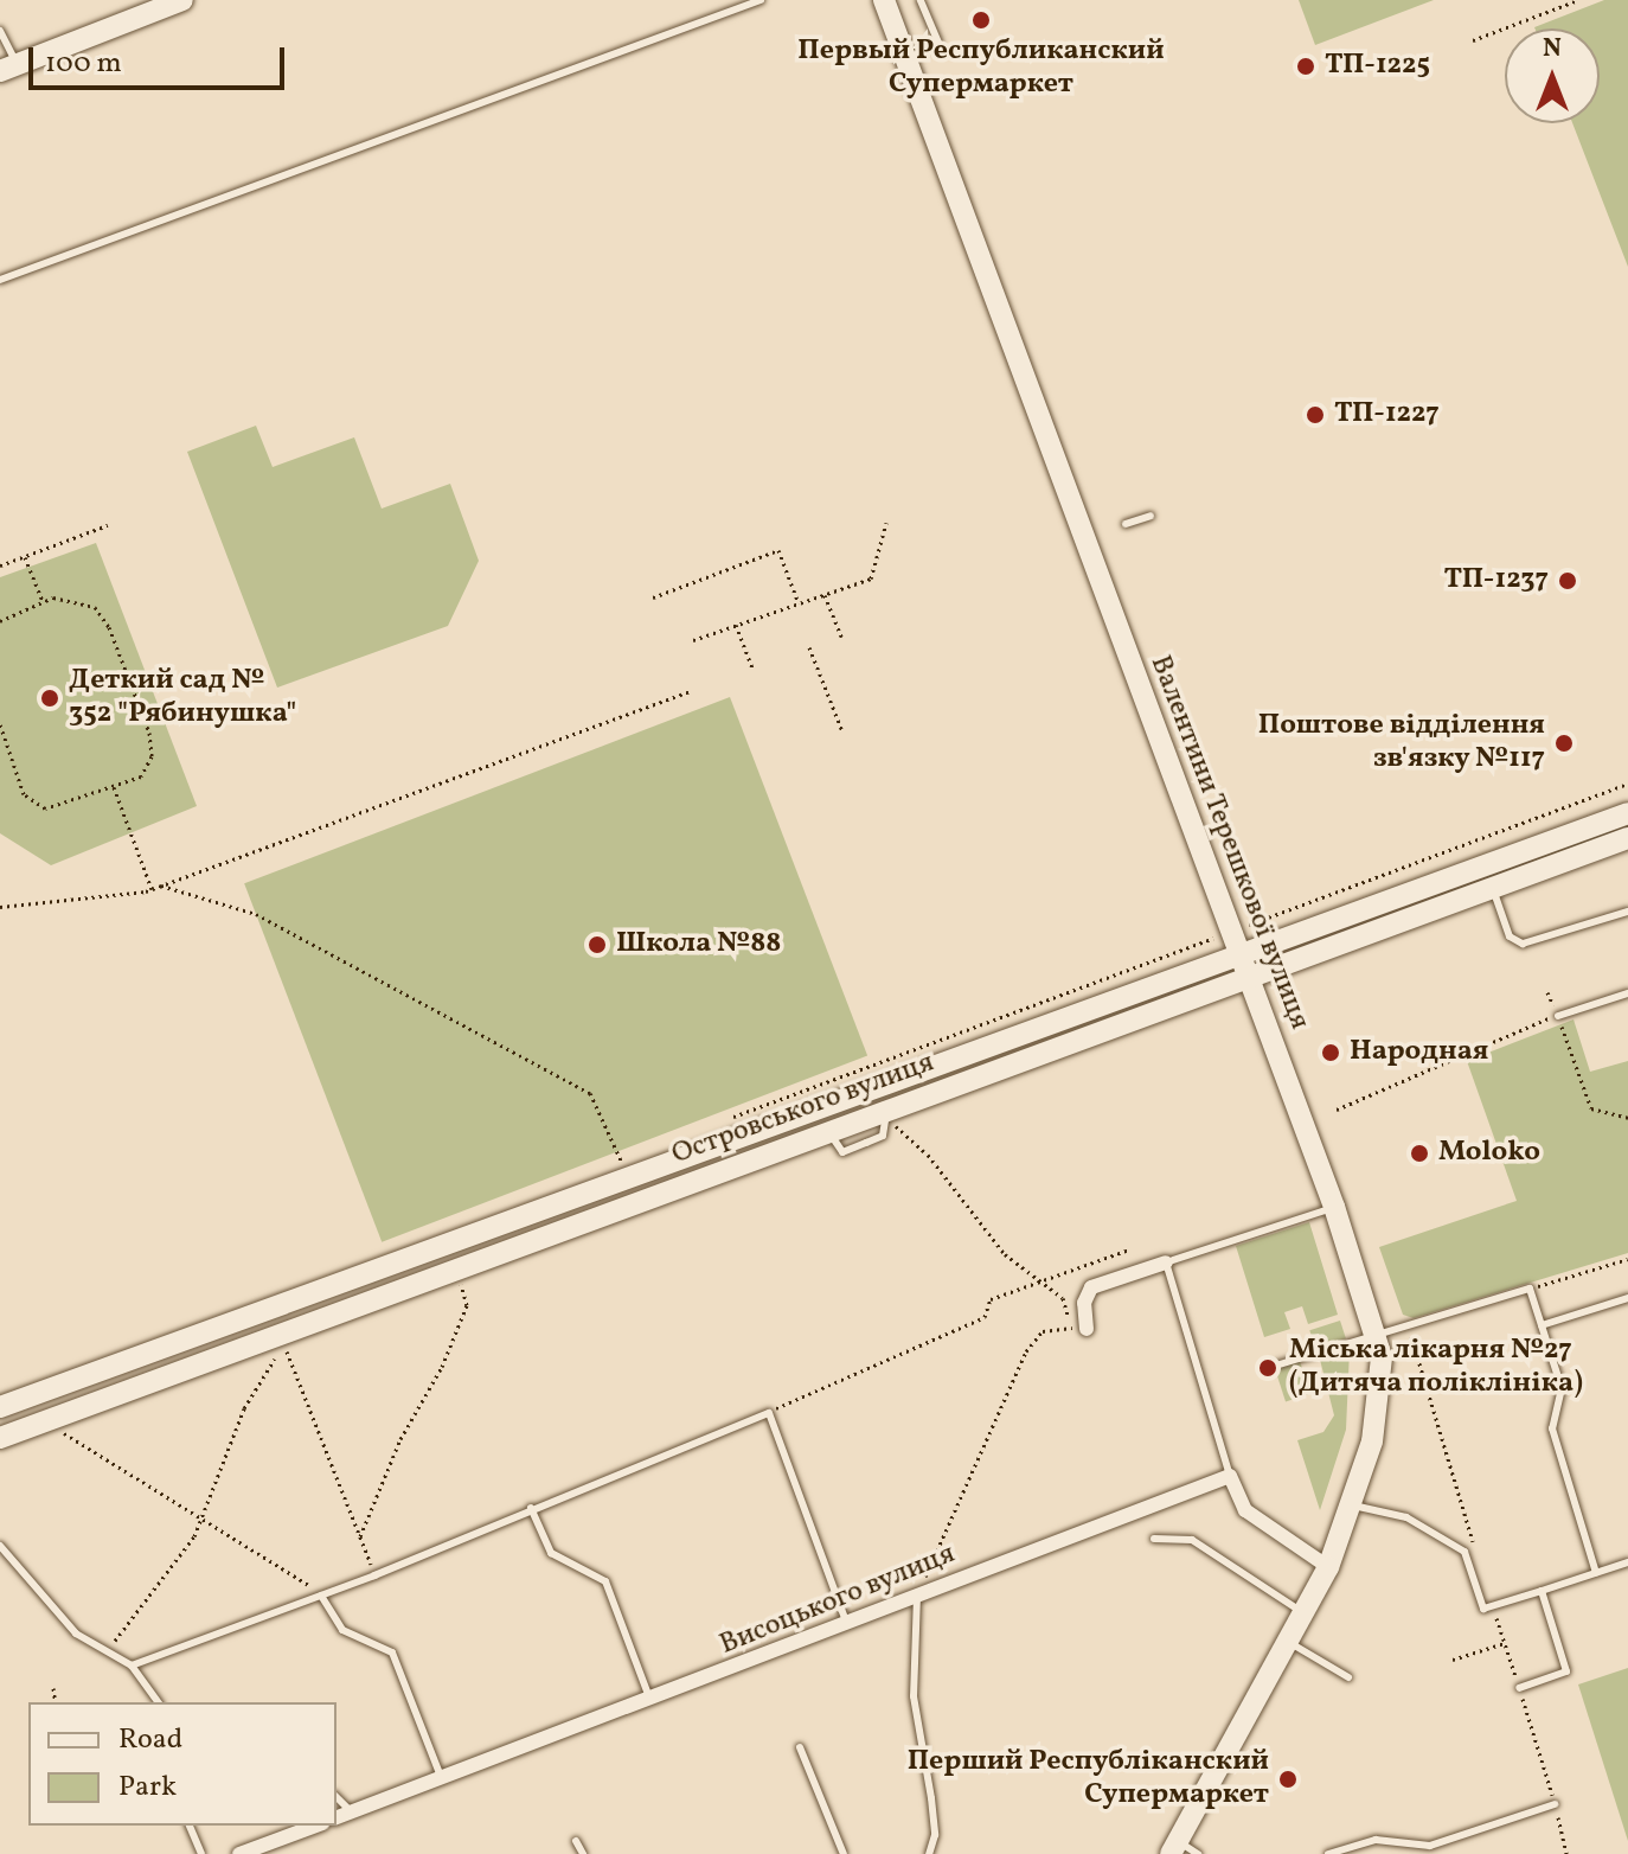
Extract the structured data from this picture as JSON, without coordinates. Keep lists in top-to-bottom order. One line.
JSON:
{"streets":{"street":["Валентини Терешкової вулиця","Островського вулиця","Висоцького вулиця"]},"crossings":[["Валентини Терешкової вулиця","Островського вулиця"]],"places":["Первый Республиканский Супермаркет","ТП-1225","ТП-1227","ТП-1237","Деткий сад № 352 \"Рябинушка\"","Поштове відділення зв'язку №117","Школа №88","Народная","Moloko","Міська лікарня №27 (Дитяча поліклініка)","Перший Республiканский Супермаркет"],"legend":["Road","Park"],"scale_bar":"100 m","north":"top"}
